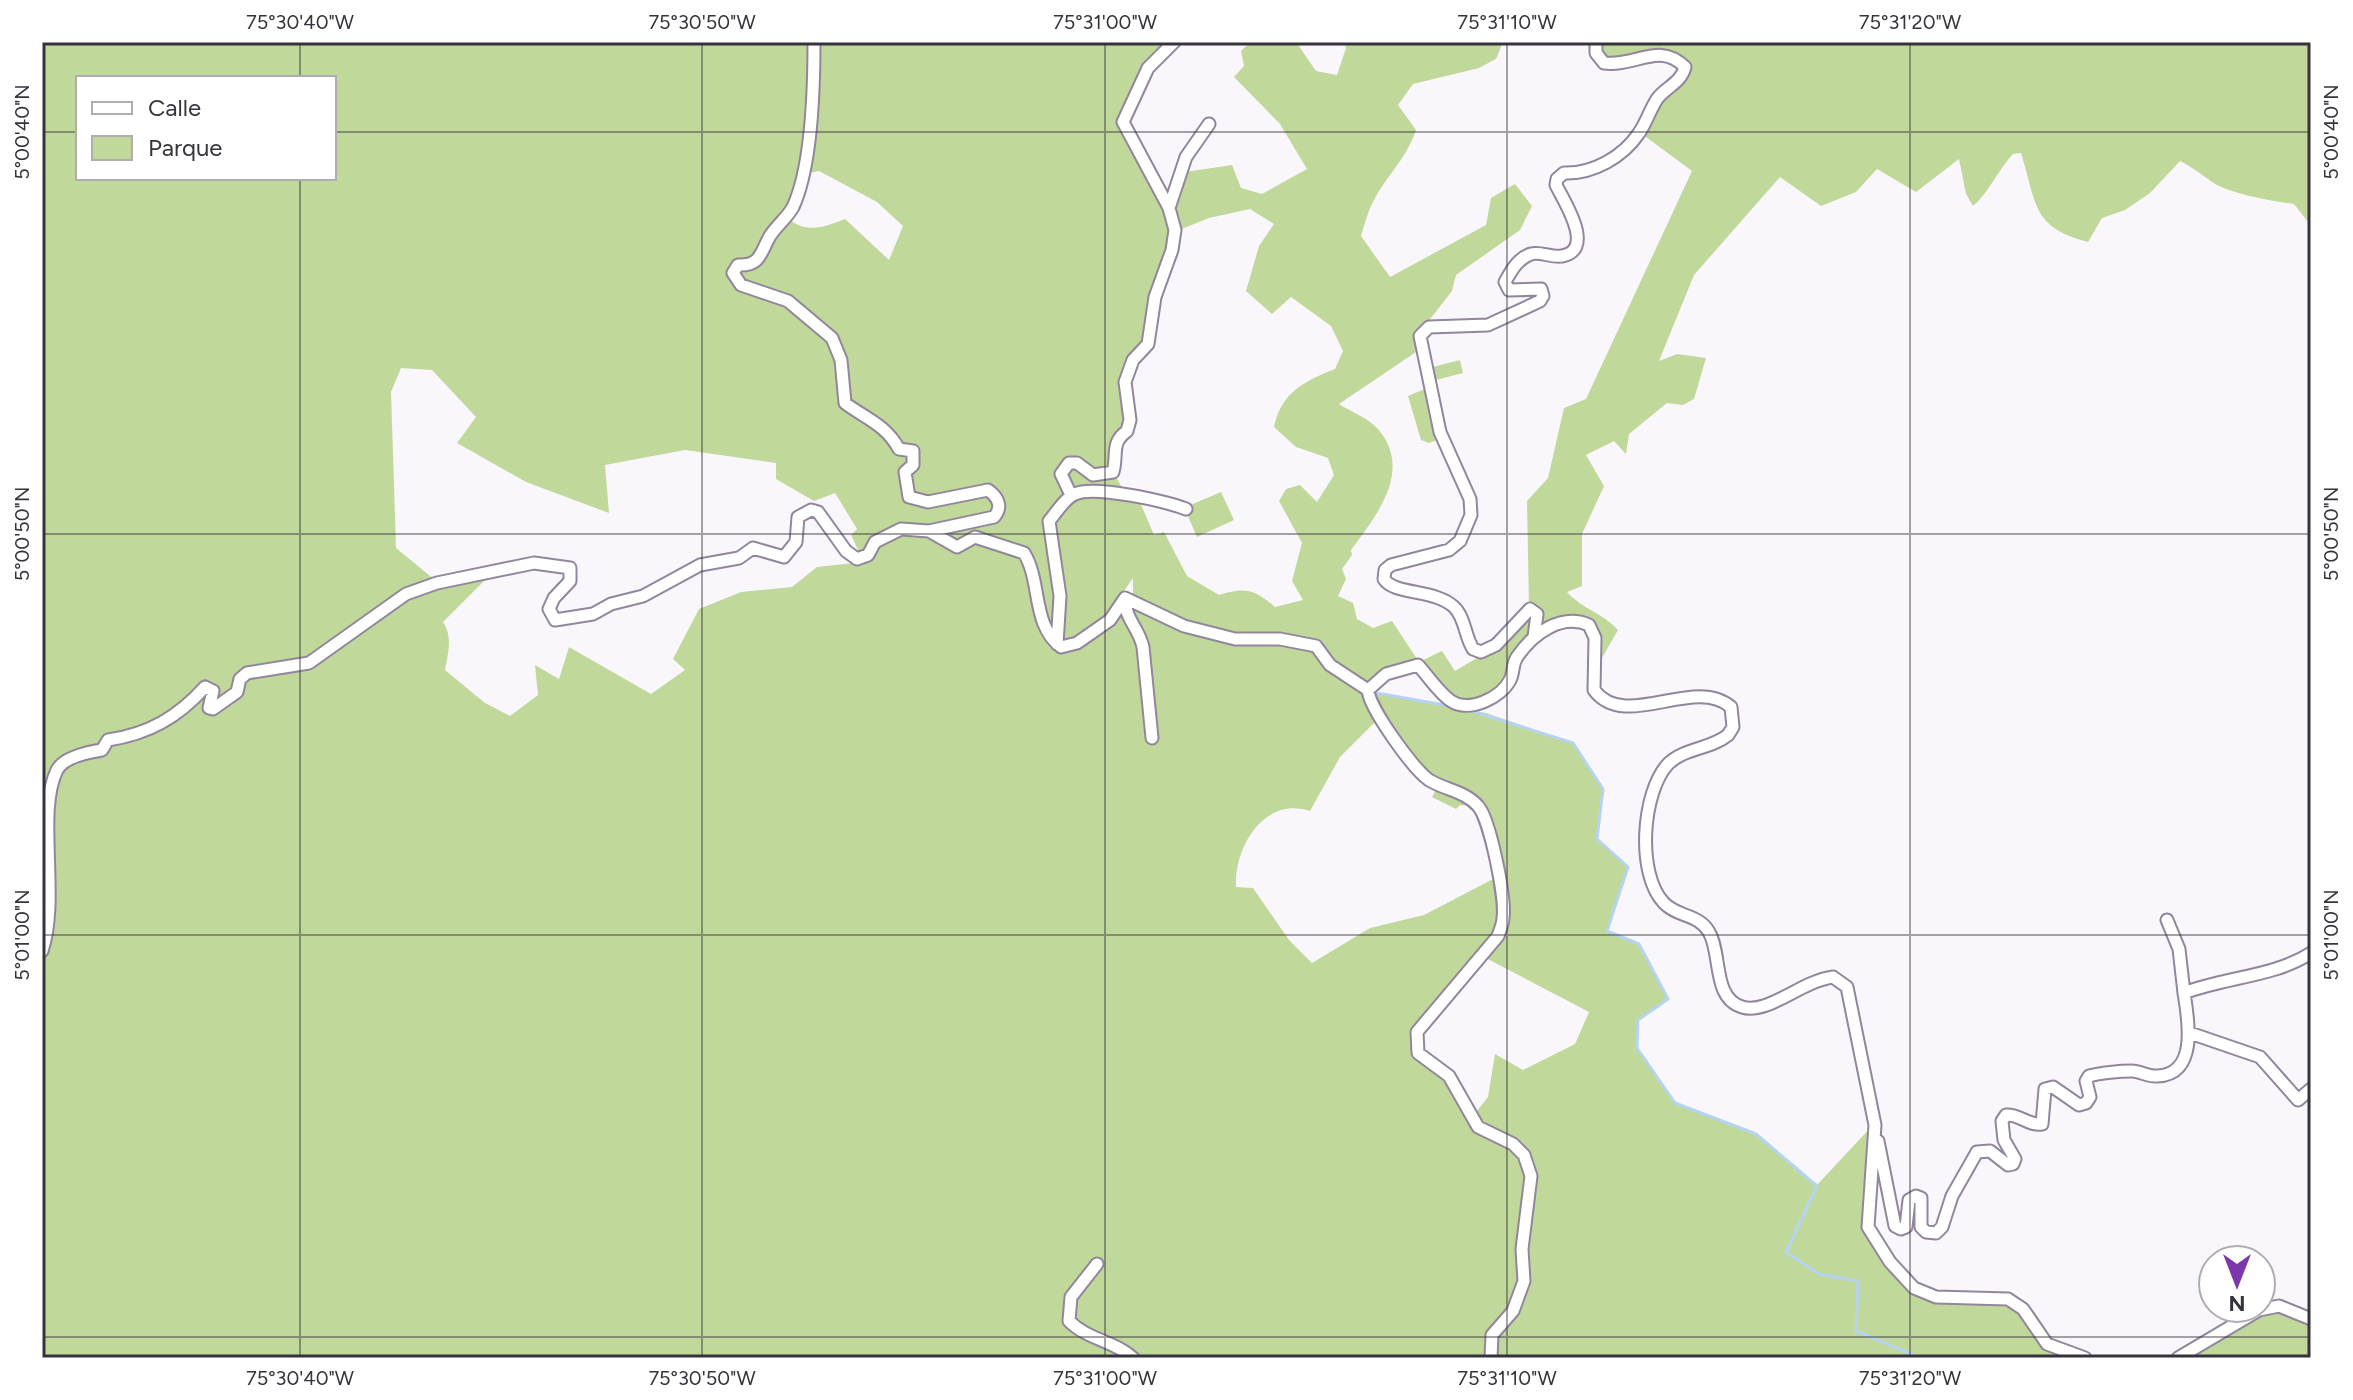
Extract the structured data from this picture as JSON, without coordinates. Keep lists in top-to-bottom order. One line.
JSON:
{"legend":["Calle","Parque"],"north":"bottom","coordinates":["75°30'40\"W","75°30'50\"W","75°31'00\"W","75°31'10\"W","75°31'20\"W","5°00'40\"N","5°00'50\"N","5°01'00\"N"]}
